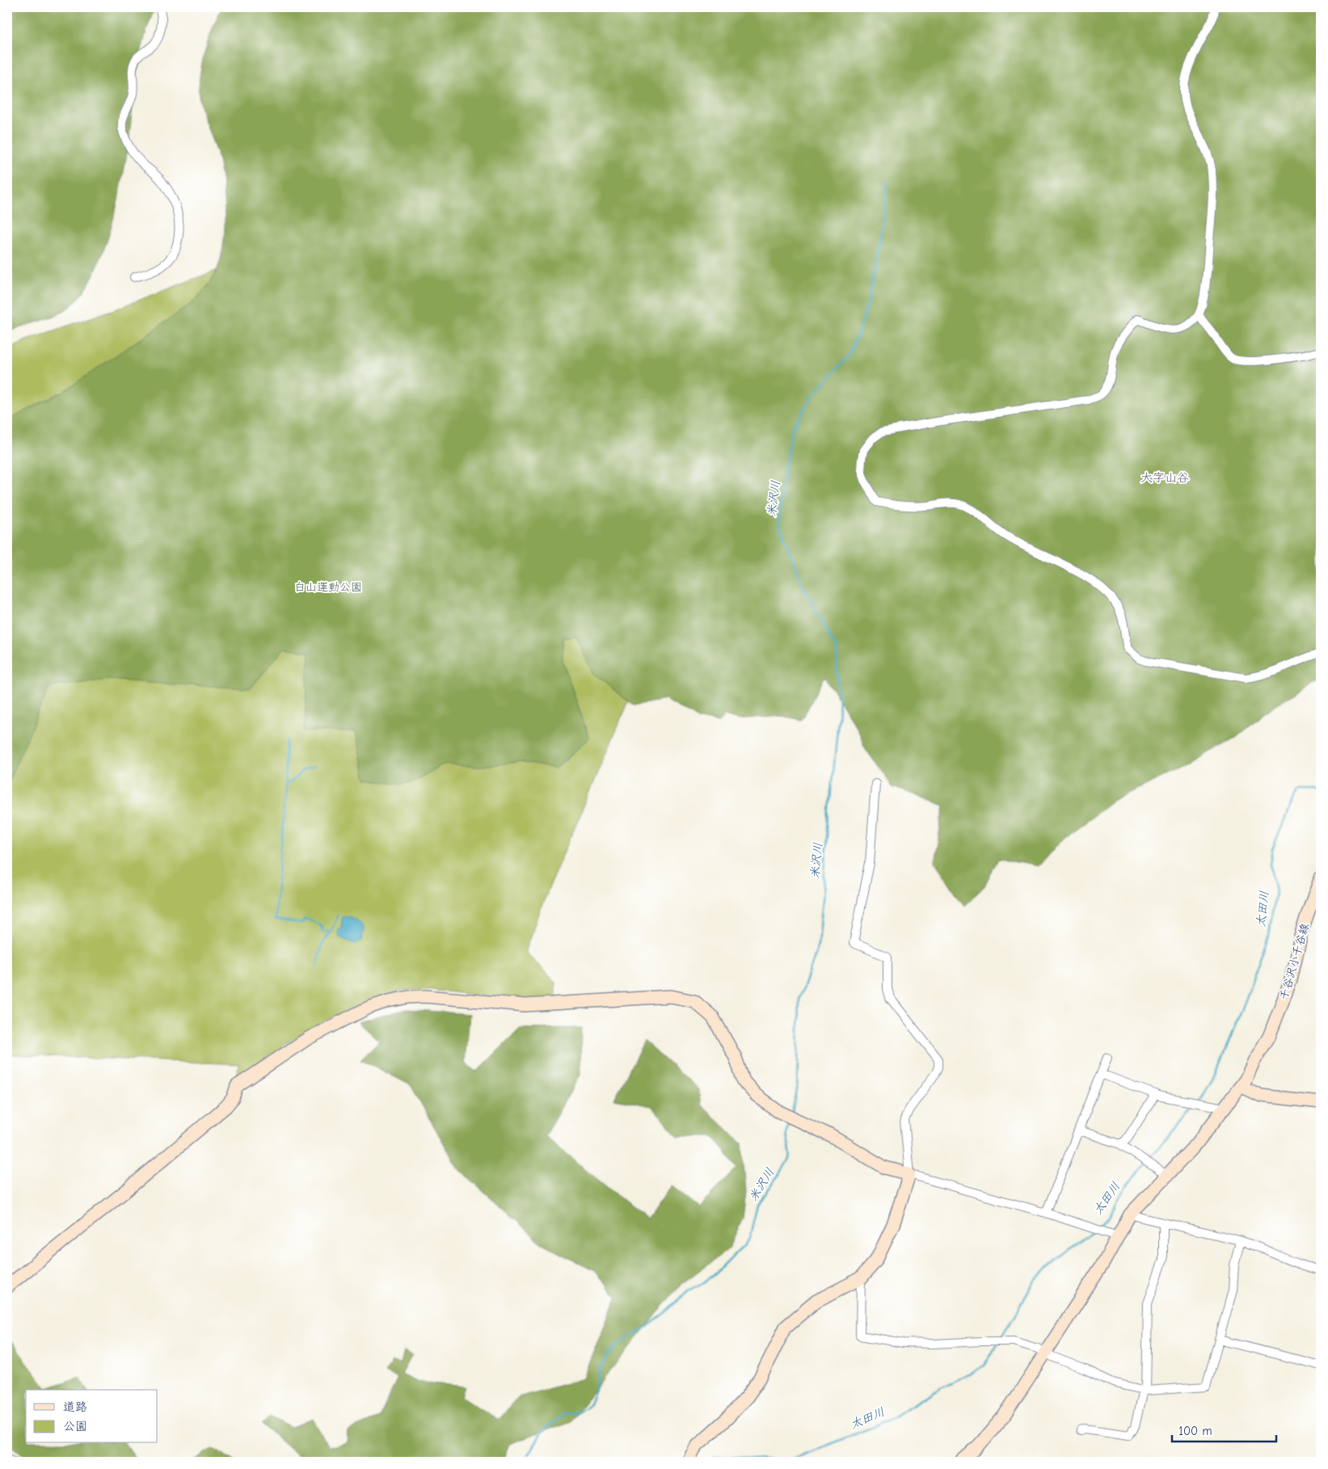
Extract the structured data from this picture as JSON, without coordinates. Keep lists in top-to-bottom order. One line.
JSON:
{"streets":{"street":["千谷沢小千谷線"]},"districts":["大字山谷"],"water":["米沢川","太田川"],"parks":["白山運動公園"],"legend":["道路","公園"],"scale_bar":"100 m"}
